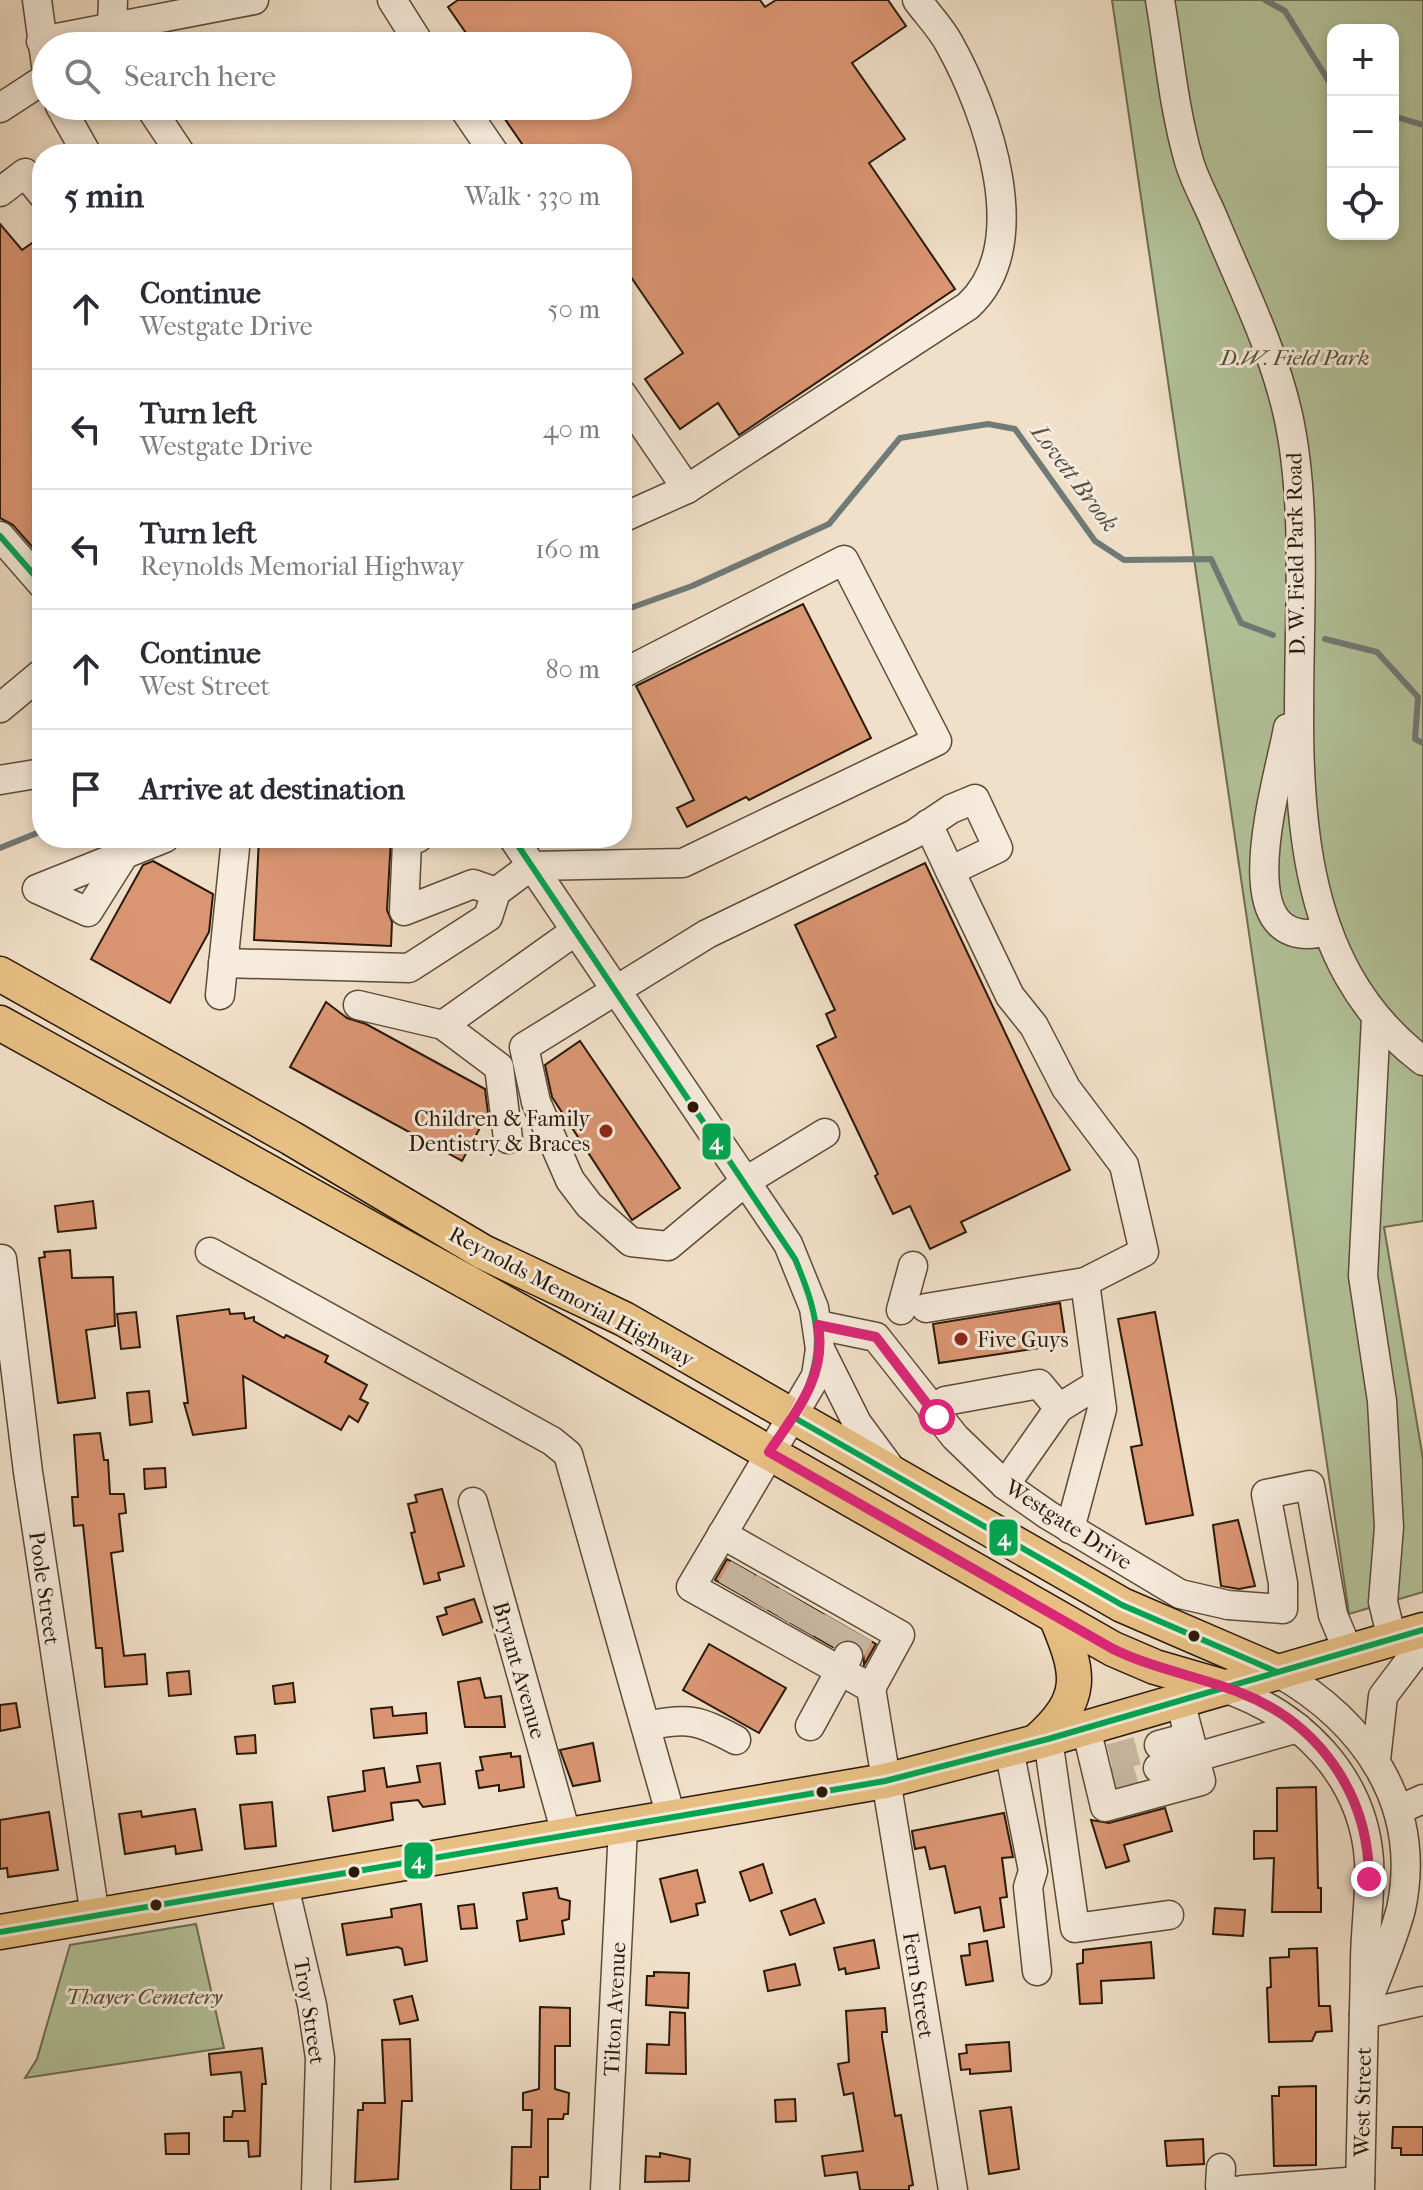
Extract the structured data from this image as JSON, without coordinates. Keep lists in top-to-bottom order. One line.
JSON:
{"streets":{"main road":["Reynolds Memorial Highway"],"street":["D. W. Field Park Road","Westgate Drive","Poole Street","Bryant Avenue","Fern Street","Tilton Avenue","Troy Street","West Street"]},"crossings":[["Reynolds Memorial Highway","West Street"]],"water":["Lovett Brook"],"parks":["D.W. Field Park","Thayer Cemetery"],"places":["Children & Family Dentistry & Braces","Five Guys"],"lines":["transit line 4"],"page":{"map_buttons":["+","−"],"search":"Search here","heading":["5 min","Walk · 330 m"],"list":[["Continue","Westgate Drive","50 m"],["Turn left","Westgate Drive","40 m"],["Turn left","Reynolds Memorial Highway","160 m"],["Continue","West Street","80 m"],"Arrive at destination"]}}
